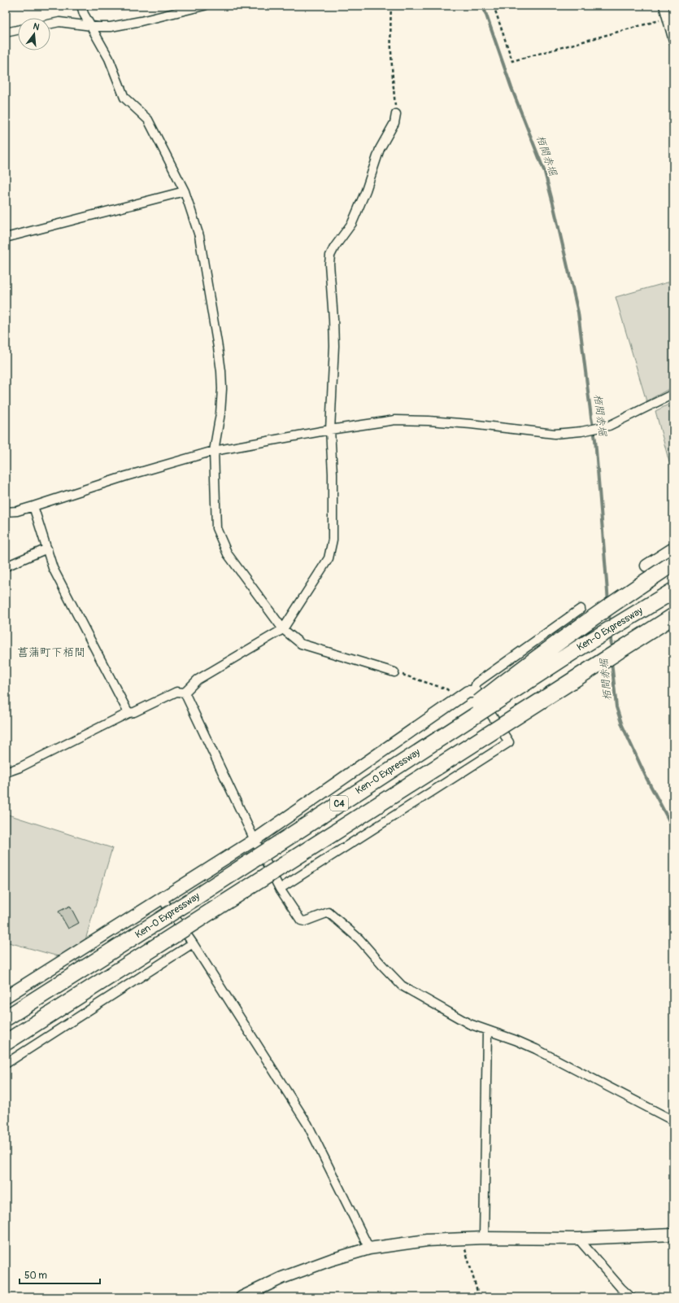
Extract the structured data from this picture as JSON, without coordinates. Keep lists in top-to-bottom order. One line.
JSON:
{"streets":{"highway":["Ken-O Expressway","C4"]},"districts":["菖蒲町下栢間"],"water":["栢間赤堀"],"scale_bar":"50 m","north":"top"}
